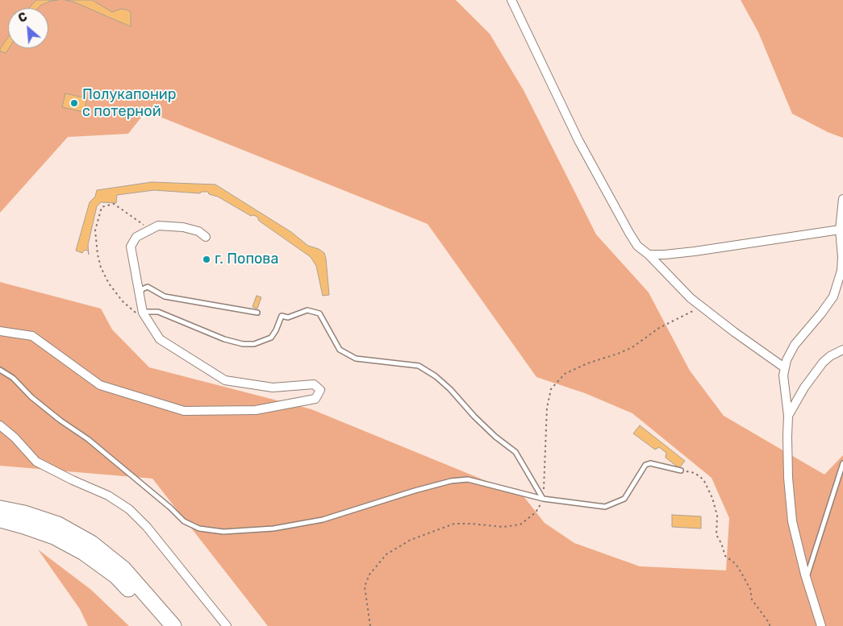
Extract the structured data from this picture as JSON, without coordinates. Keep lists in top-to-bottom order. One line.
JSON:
{"places":["Полукапонир с потерной","г. Попова"],"north":"top left"}
